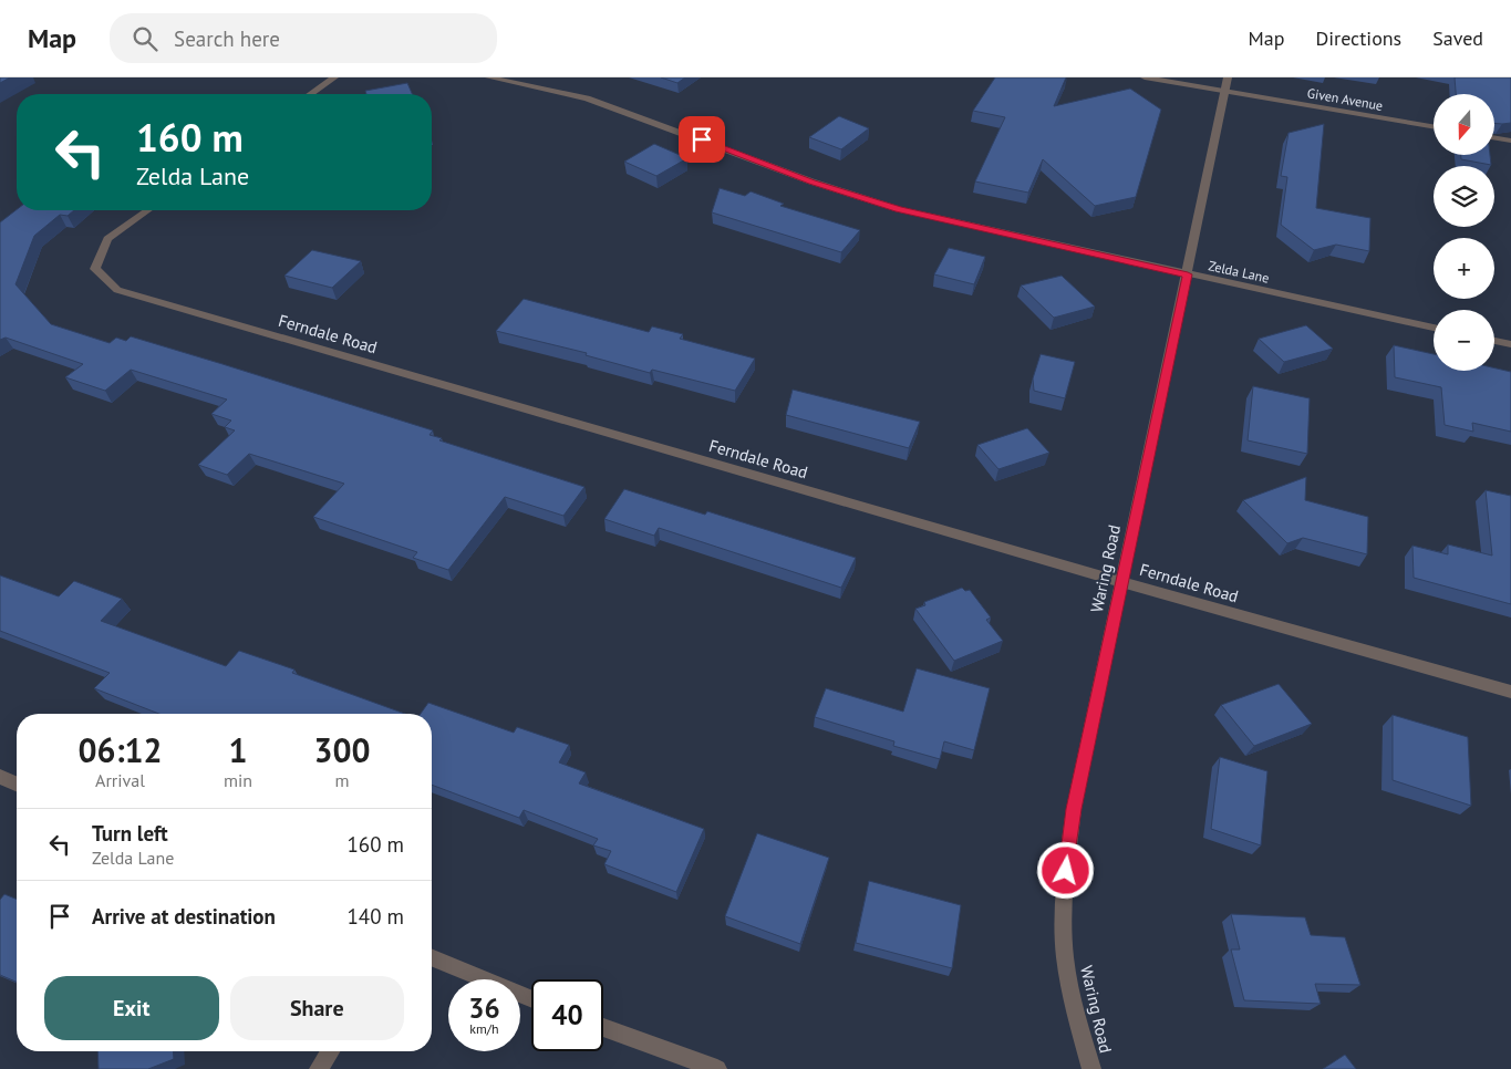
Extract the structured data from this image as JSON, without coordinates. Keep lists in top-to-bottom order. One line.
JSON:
{"streets":{"street":["Given Avenue","Zelda Lane","Ferndale Road","Waring Road"]},"crossings":[["Given Avenue","Waring Road"],["Zelda Lane","Waring Road"],["Ferndale Road","Waring Road"]],"north":"bottom","page":{"header":"Map","search":"Search here","nav":["Map","Directions","Saved"],"map_buttons":["+","−"],"turn":["160 m","Zelda Lane"],"eta":["06:12","Arrival","1","min","300","m"],"list":[{"name":"Turn left","note":"Zelda Lane","value":"160 m"},{"name":"Arrive at destination","value":"140 m"}],"buttons":["Exit","Share"],"speed":"36 km/h","limit":"40"}}
